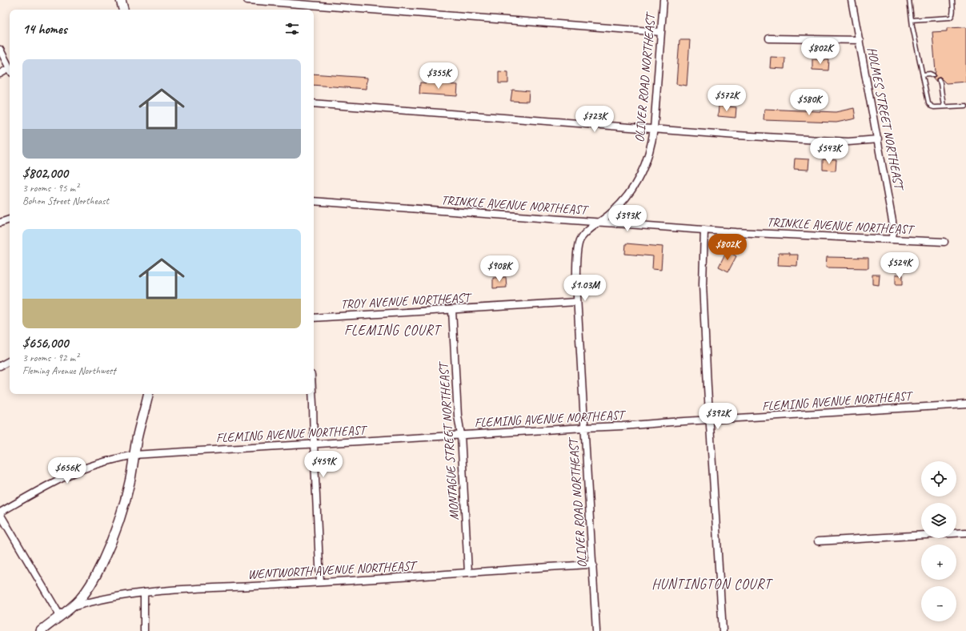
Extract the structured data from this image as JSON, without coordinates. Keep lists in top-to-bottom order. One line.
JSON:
{"streets":{"street":["OLIVER ROAD NORTHEAST","HOLMES STREET NORTHEAST","TRINKLE AVENUE NORTHEAST","TROY AVENUE NORTHEAST","FLEMING AVENUE NORTHEAST","MONTAGUE STREET NORTHEAST","WENTWORTH AVENUE NORTHEAST"]},"crossings":[["OLIVER ROAD NORTHEAST","TRINKLE AVENUE NORTHEAST"],["OLIVER ROAD NORTHEAST","TROY AVENUE NORTHEAST"],["OLIVER ROAD NORTHEAST","FLEMING AVENUE NORTHEAST"],["OLIVER ROAD NORTHEAST","WENTWORTH AVENUE NORTHEAST"],["HOLMES STREET NORTHEAST","TRINKLE AVENUE NORTHEAST"],["TROY AVENUE NORTHEAST","MONTAGUE STREET NORTHEAST"],["FLEMING AVENUE NORTHEAST","MONTAGUE STREET NORTHEAST"],["MONTAGUE STREET NORTHEAST","WENTWORTH AVENUE NORTHEAST"]],"districts":["FLEMING COURT","HUNTINGTON COURT"],"page":{"heading":"14 homes","price":["$802K","$355K","$572K","$580K","$723K","$543K","$393K","$802K","$524K","$908K","$1.03M","$392K","$459K","$656K"],"list":[{"name":"$802,000","note":"3 rooms · 95 m² · Bohon Street Northeast"},{"name":"$656,000","note":"3 rooms · 92 m² · Fleming Avenue Northwest"}],"map_buttons":["+","−"]}}
